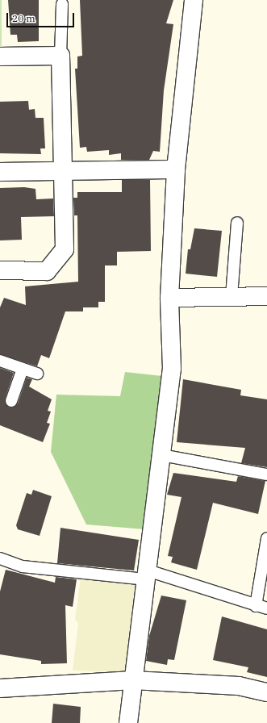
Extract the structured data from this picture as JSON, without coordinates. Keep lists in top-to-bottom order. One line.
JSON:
{"scale_bar":"20 m"}
